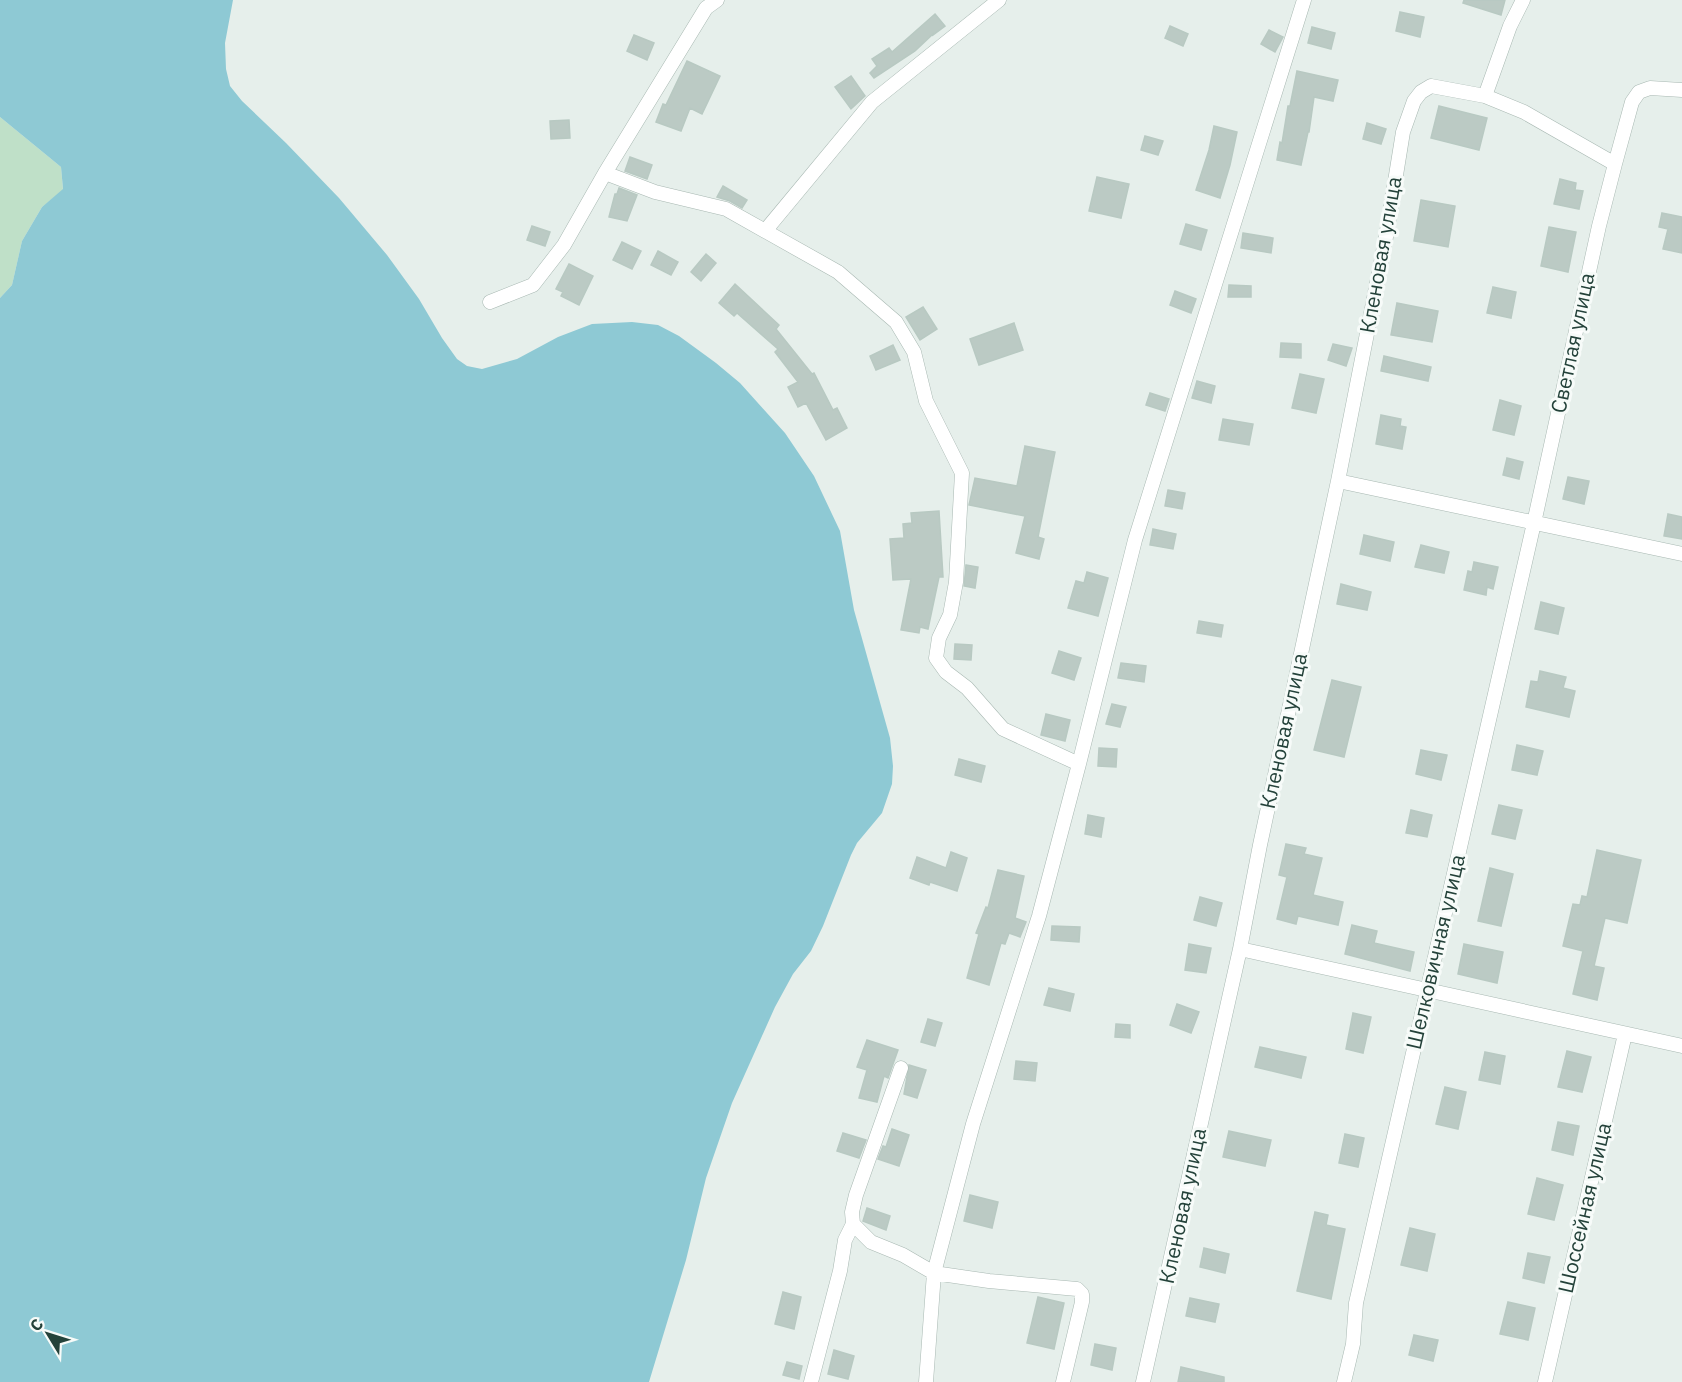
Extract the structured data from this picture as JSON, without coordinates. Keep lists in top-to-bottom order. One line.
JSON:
{"streets":{"street":["Кленовая улица","Светлая улица","Шелковичная улица","Шоссейная улица"]},"crossings":[["Светлая улица","Шелковичная улица"]],"north":"top left"}
